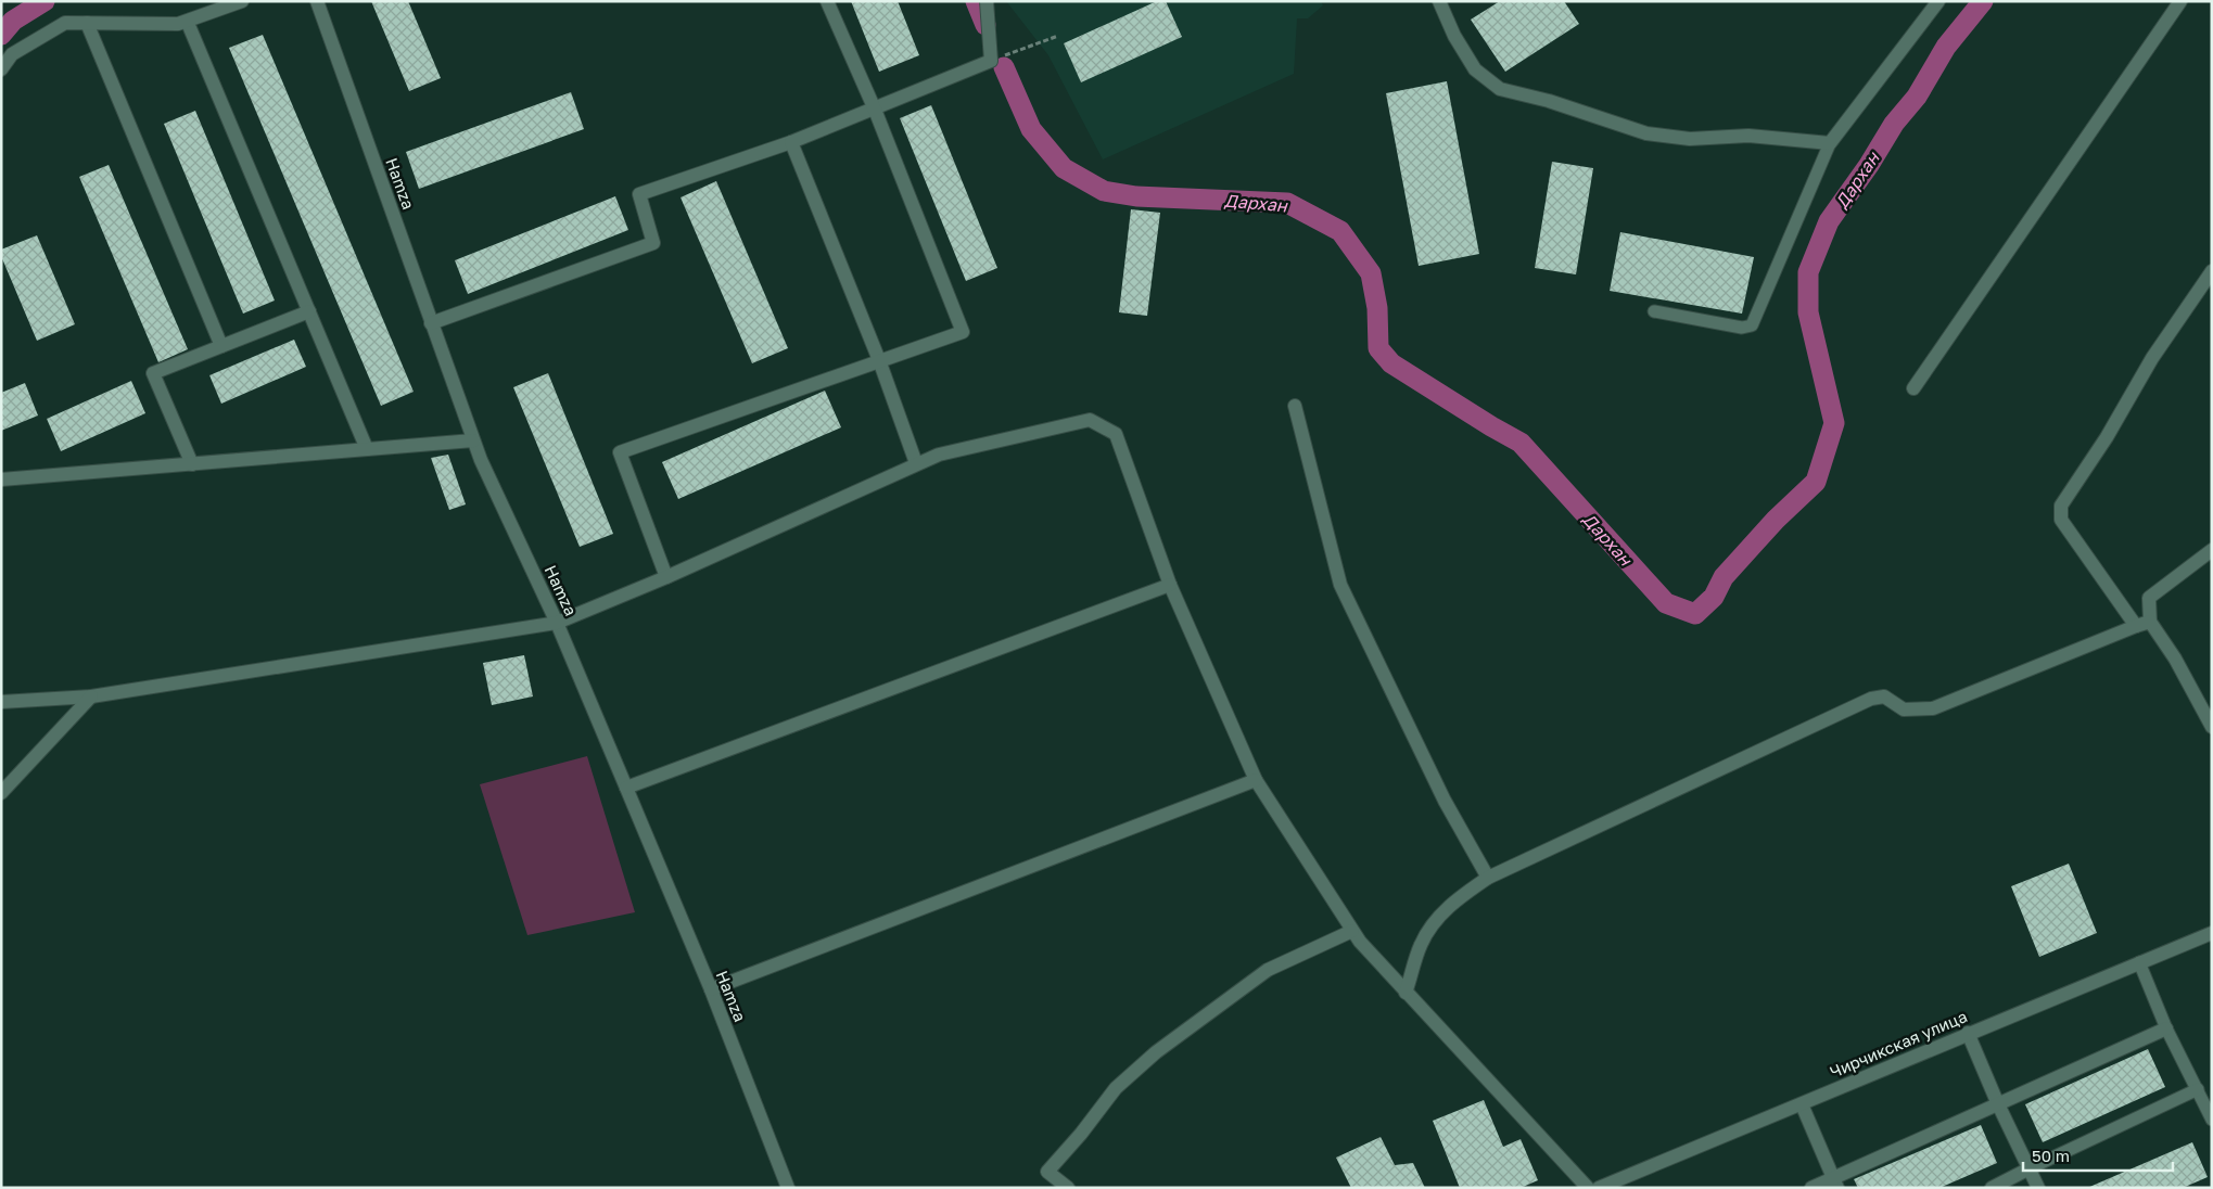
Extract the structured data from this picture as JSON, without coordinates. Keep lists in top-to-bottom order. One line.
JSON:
{"streets":{"street":["Hamza","Чирчикская улица"]},"water":["Дархан"],"scale_bar":"50 m"}
